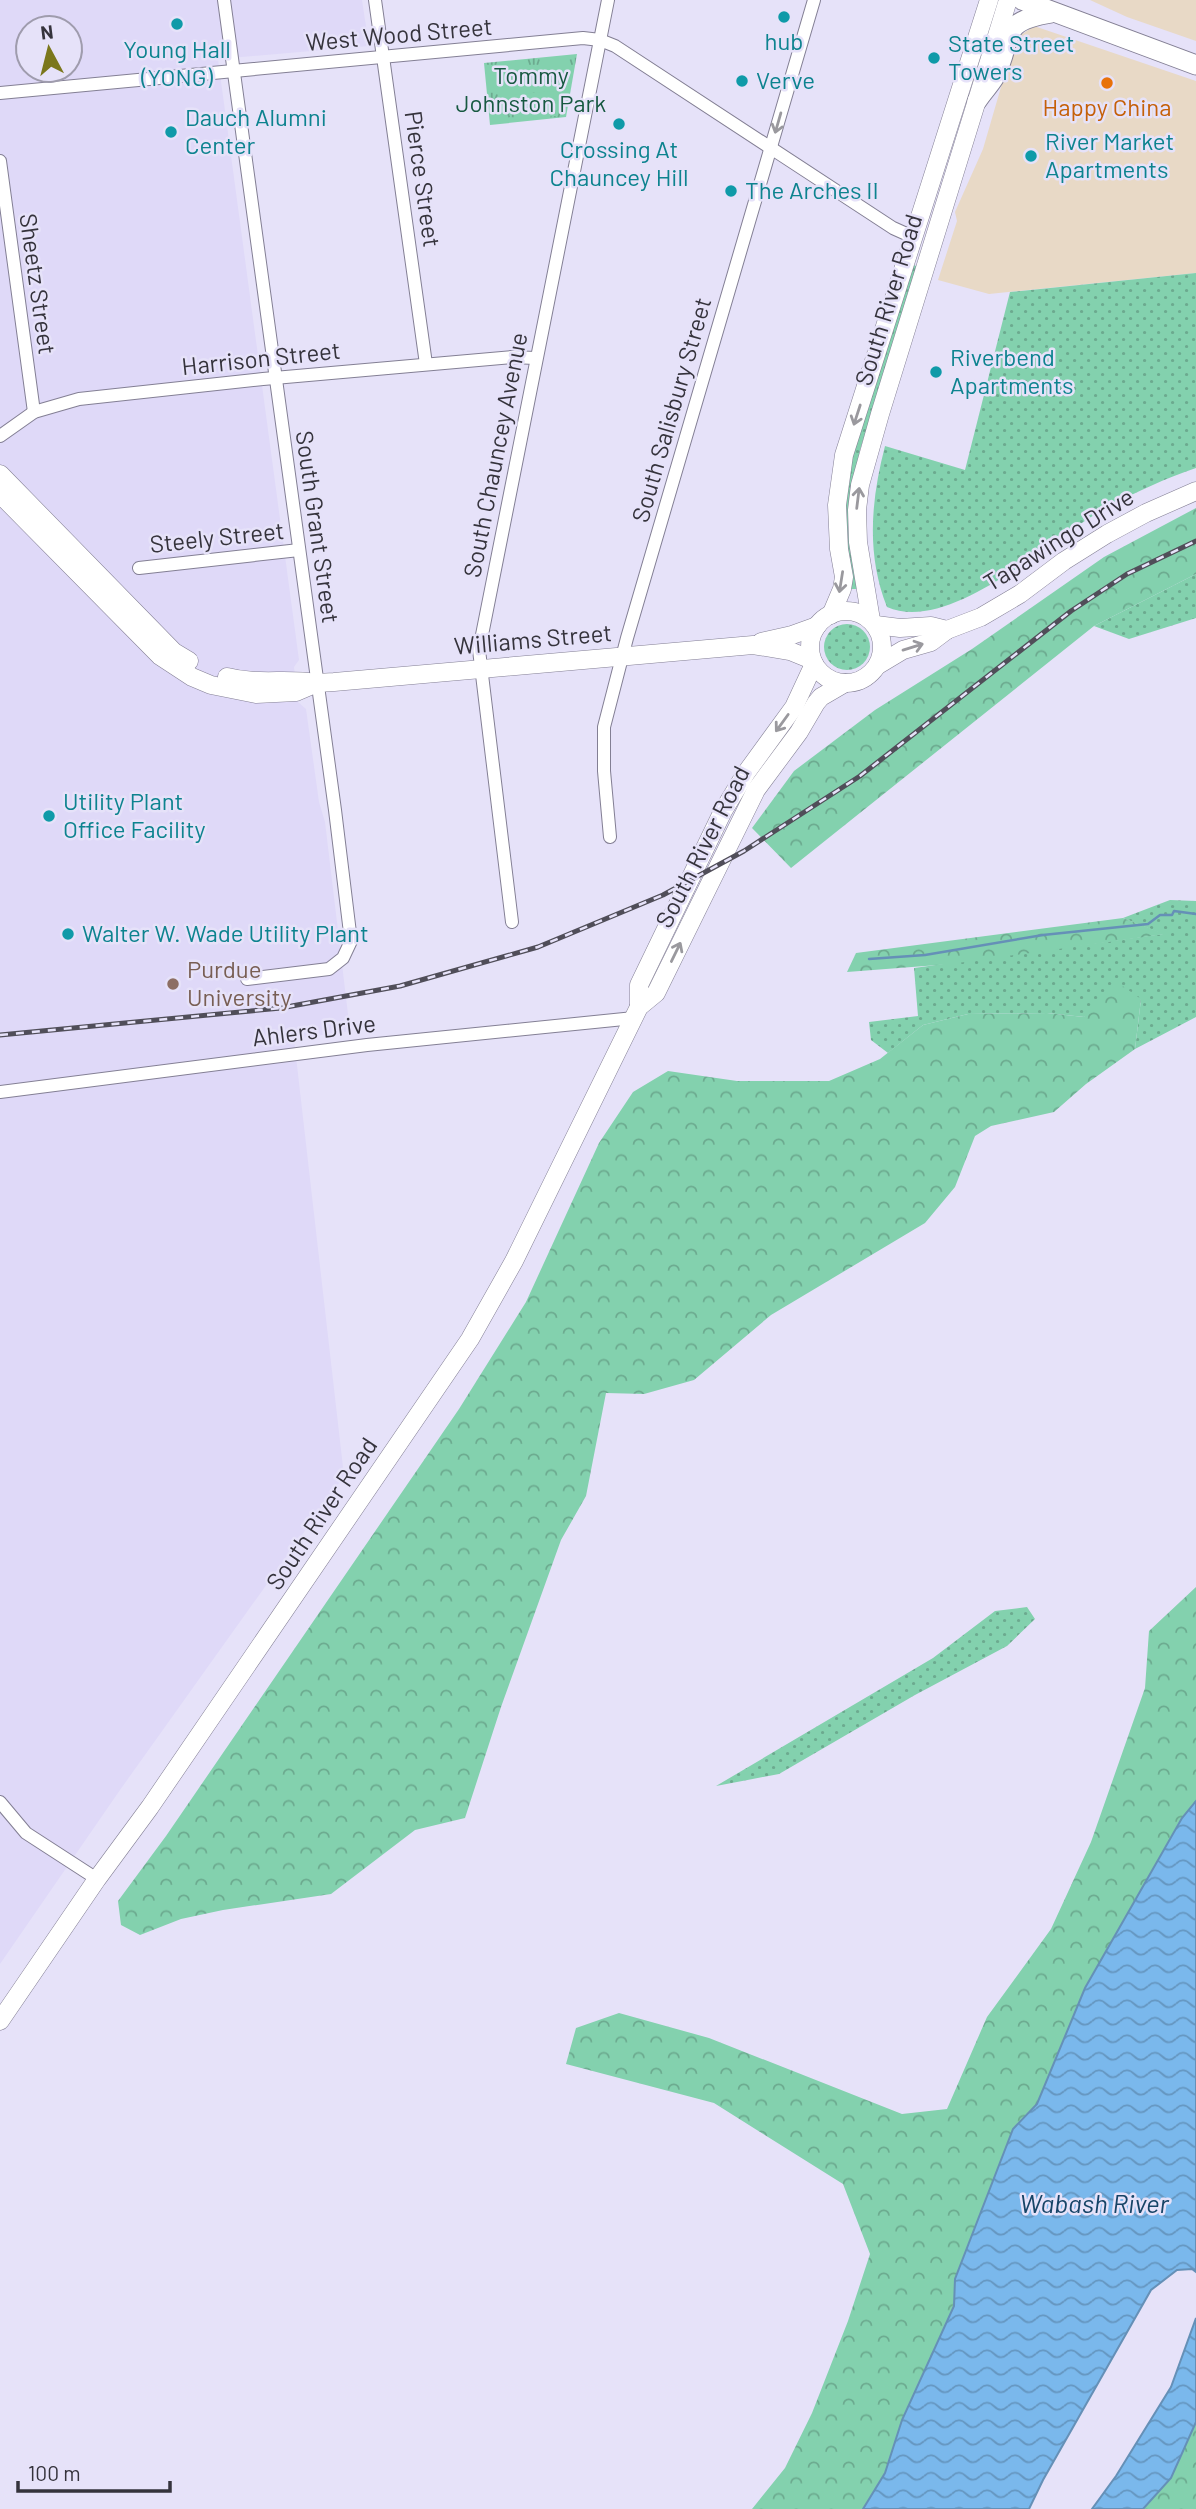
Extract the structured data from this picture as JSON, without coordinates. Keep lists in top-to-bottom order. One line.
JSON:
{"streets":{"main road":["South River Road","Tapawingo Drive","Williams Street"],"street":["West Wood Street","Pierce Street","Sheetz Street","Harrison Street","South Salisbury Street","South Chauncey Avenue","South Grant Street","Steely Street","Ahlers Drive"]},"crossings":[["West Wood Street","Pierce Street"],["West Wood Street","South River Road"],["West Wood Street","South Salisbury Street"],["West Wood Street","South Chauncey Avenue"],["West Wood Street","South Grant Street"],["Pierce Street","Harrison Street"],["Sheetz Street","Harrison Street"],["South River Road","Tapawingo Drive"],["South River Road","Williams Street"],["South River Road","Ahlers Drive"],["Harrison Street","South Chauncey Avenue"],["Harrison Street","South Grant Street"],["South Salisbury Street","Williams Street"],["South Chauncey Avenue","Williams Street"],["South Grant Street","Steely Street"],["South Grant Street","Williams Street"],["Tapawingo Drive","Williams Street"]],"water":["Wabash River"],"parks":["Tommy Johnston Park"],"places":["hub","Young Hall (YONG)","State Street Towers","Verve","Happy China","Crossing At Chauncey Hill","Dauch Alumni Center","River Market Apartments","The Arches II","Riverbend Apartments","Utility Plant Office Facility","Walter W. Wade Utility Plant","Purdue University"],"scale_bar":"100 m","north":"top"}
